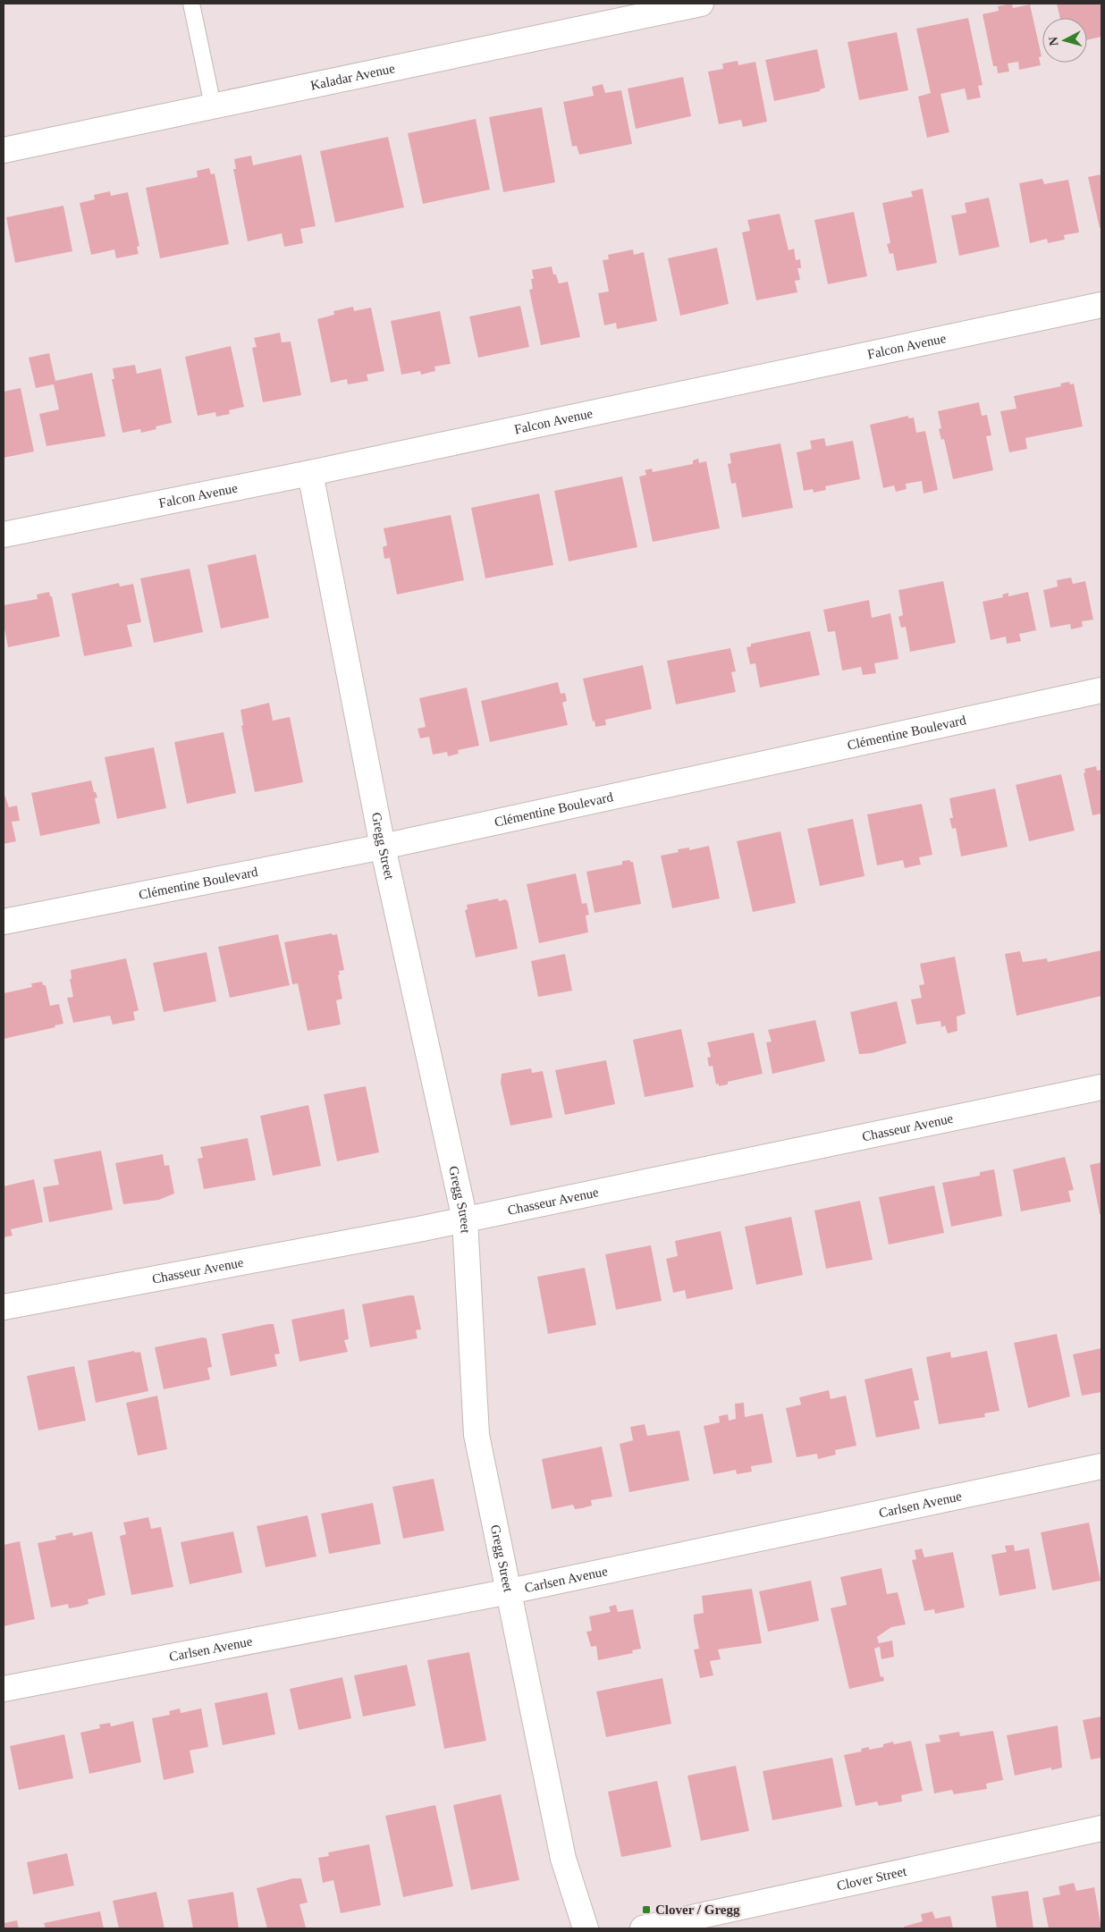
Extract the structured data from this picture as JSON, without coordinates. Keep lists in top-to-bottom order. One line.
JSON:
{"streets":{"street":["Kaladar Avenue","Falcon Avenue","Clémentine Boulevard","Gregg Street","Chasseur Avenue","Carlsen Avenue","Clover Street"]},"crossings":[["Falcon Avenue","Gregg Street"],["Clémentine Boulevard","Gregg Street"],["Gregg Street","Chasseur Avenue"],["Gregg Street","Carlsen Avenue"]],"places":{"transit":["Clover / Gregg"]},"north":"left"}
